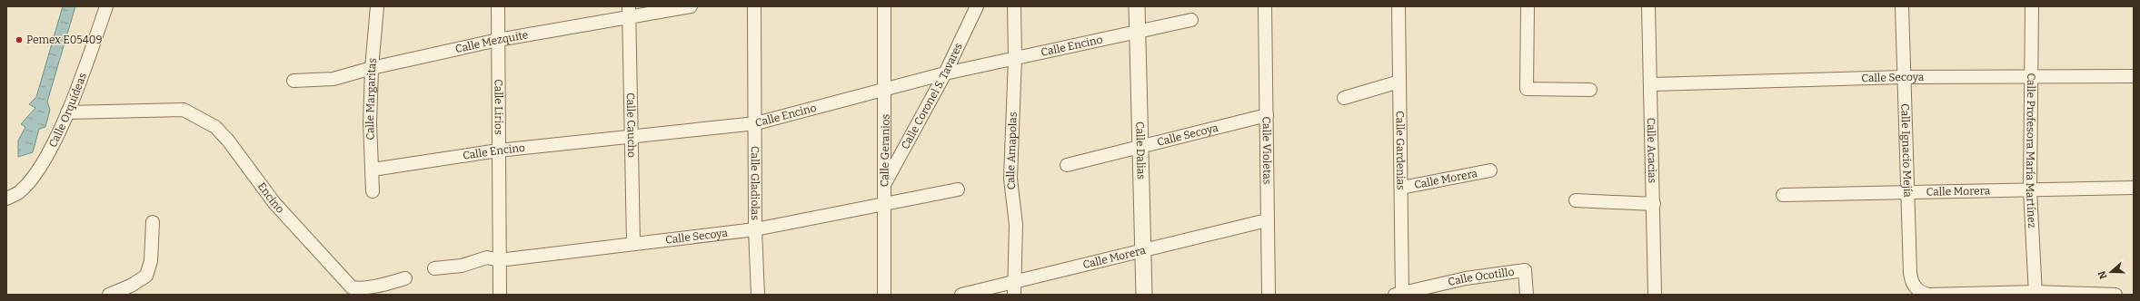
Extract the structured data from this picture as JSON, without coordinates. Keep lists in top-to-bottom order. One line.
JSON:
{"streets":{"street":["Calle Mezquite","Calle Encino","Calle Secoya","Calle Coronel S. Tavares","Calle Margaritas","Calle Lirios","Calle Orquídeas","Calle Caucho","Calle Geranios","Calle Amapolas","Calle Dalias","Calle Violetas","Calle Gardenias","Calle Acacias","Calle Ignacio Mejía","Calle Profesora María Martínez","Calle Morera","Calle Gladiolas","Encino","Calle Ocotillo"]},"crossings":[["Calle Mezquite","Calle Margaritas"],["Calle Mezquite","Calle Lirios"],["Calle Mezquite","Calle Caucho"],["Calle Encino","Calle Coronel S. Tavares"],["Calle Encino","Calle Margaritas"],["Calle Encino","Calle Lirios"],["Calle Encino","Calle Caucho"],["Calle Encino","Calle Geranios"],["Calle Encino","Calle Amapolas"],["Calle Encino","Calle Dalias"],["Calle Encino","Calle Gladiolas"],["Calle Secoya","Calle Lirios"],["Calle Secoya","Calle Caucho"],["Calle Secoya","Calle Geranios"],["Calle Secoya","Calle Dalias"],["Calle Secoya","Calle Violetas"],["Calle Secoya","Calle Acacias"],["Calle Secoya","Calle Ignacio Mejía"],["Calle Secoya","Calle Profesora María Martínez"],["Calle Secoya","Calle Gladiolas"],["Calle Coronel S. Tavares","Calle Geranios"],["Calle Orquídeas","Encino"],["Calle Amapolas","Calle Morera"],["Calle Dalias","Calle Morera"],["Calle Violetas","Calle Morera"],["Calle Gardenias","Calle Morera"],["Calle Gardenias","Calle Ocotillo"],["Calle Ignacio Mejía","Calle Profesora María Martínez"],["Calle Ignacio Mejía","Calle Morera"],["Calle Profesora María Martínez","Calle Morera"]],"places":["Pemex E05409"],"north":"left"}
